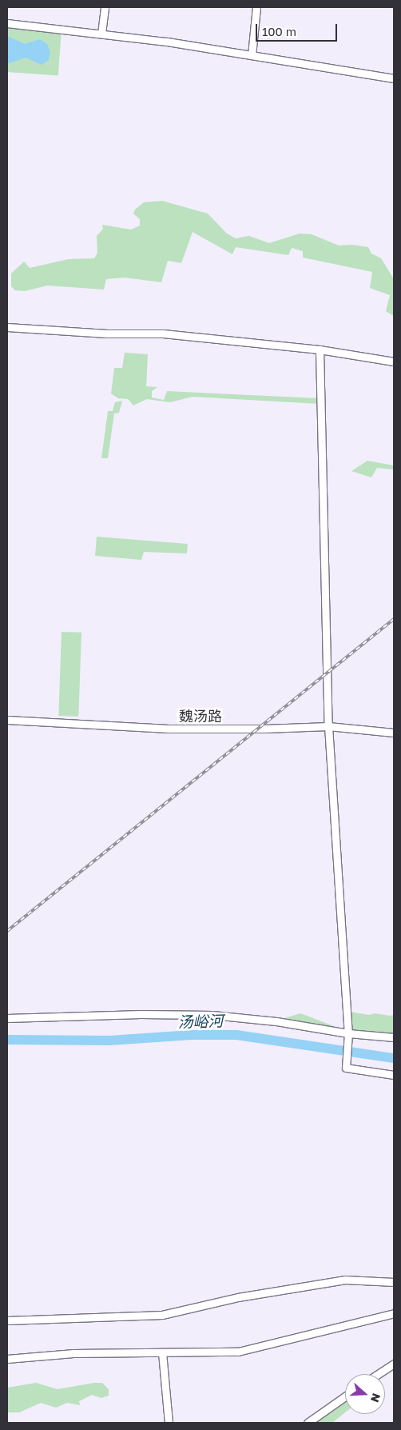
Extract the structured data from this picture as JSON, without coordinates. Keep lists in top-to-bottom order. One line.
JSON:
{"streets":{"street":["魏汤路"]},"water":["汤峪河"],"scale_bar":"100 m","north":"right"}
